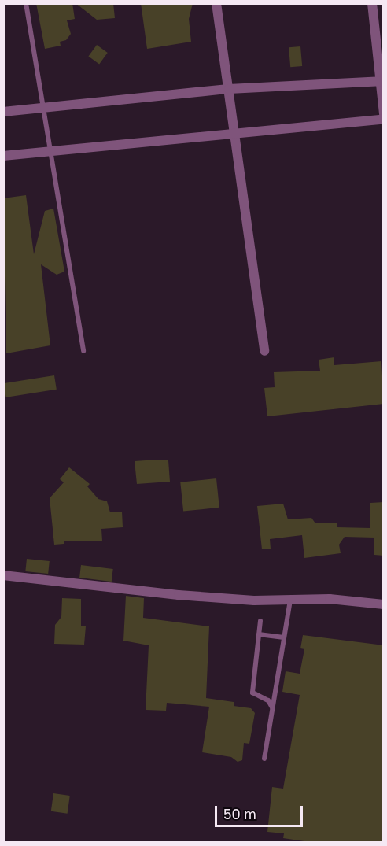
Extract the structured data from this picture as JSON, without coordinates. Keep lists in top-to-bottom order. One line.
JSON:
{"scale_bar":"50 m"}
